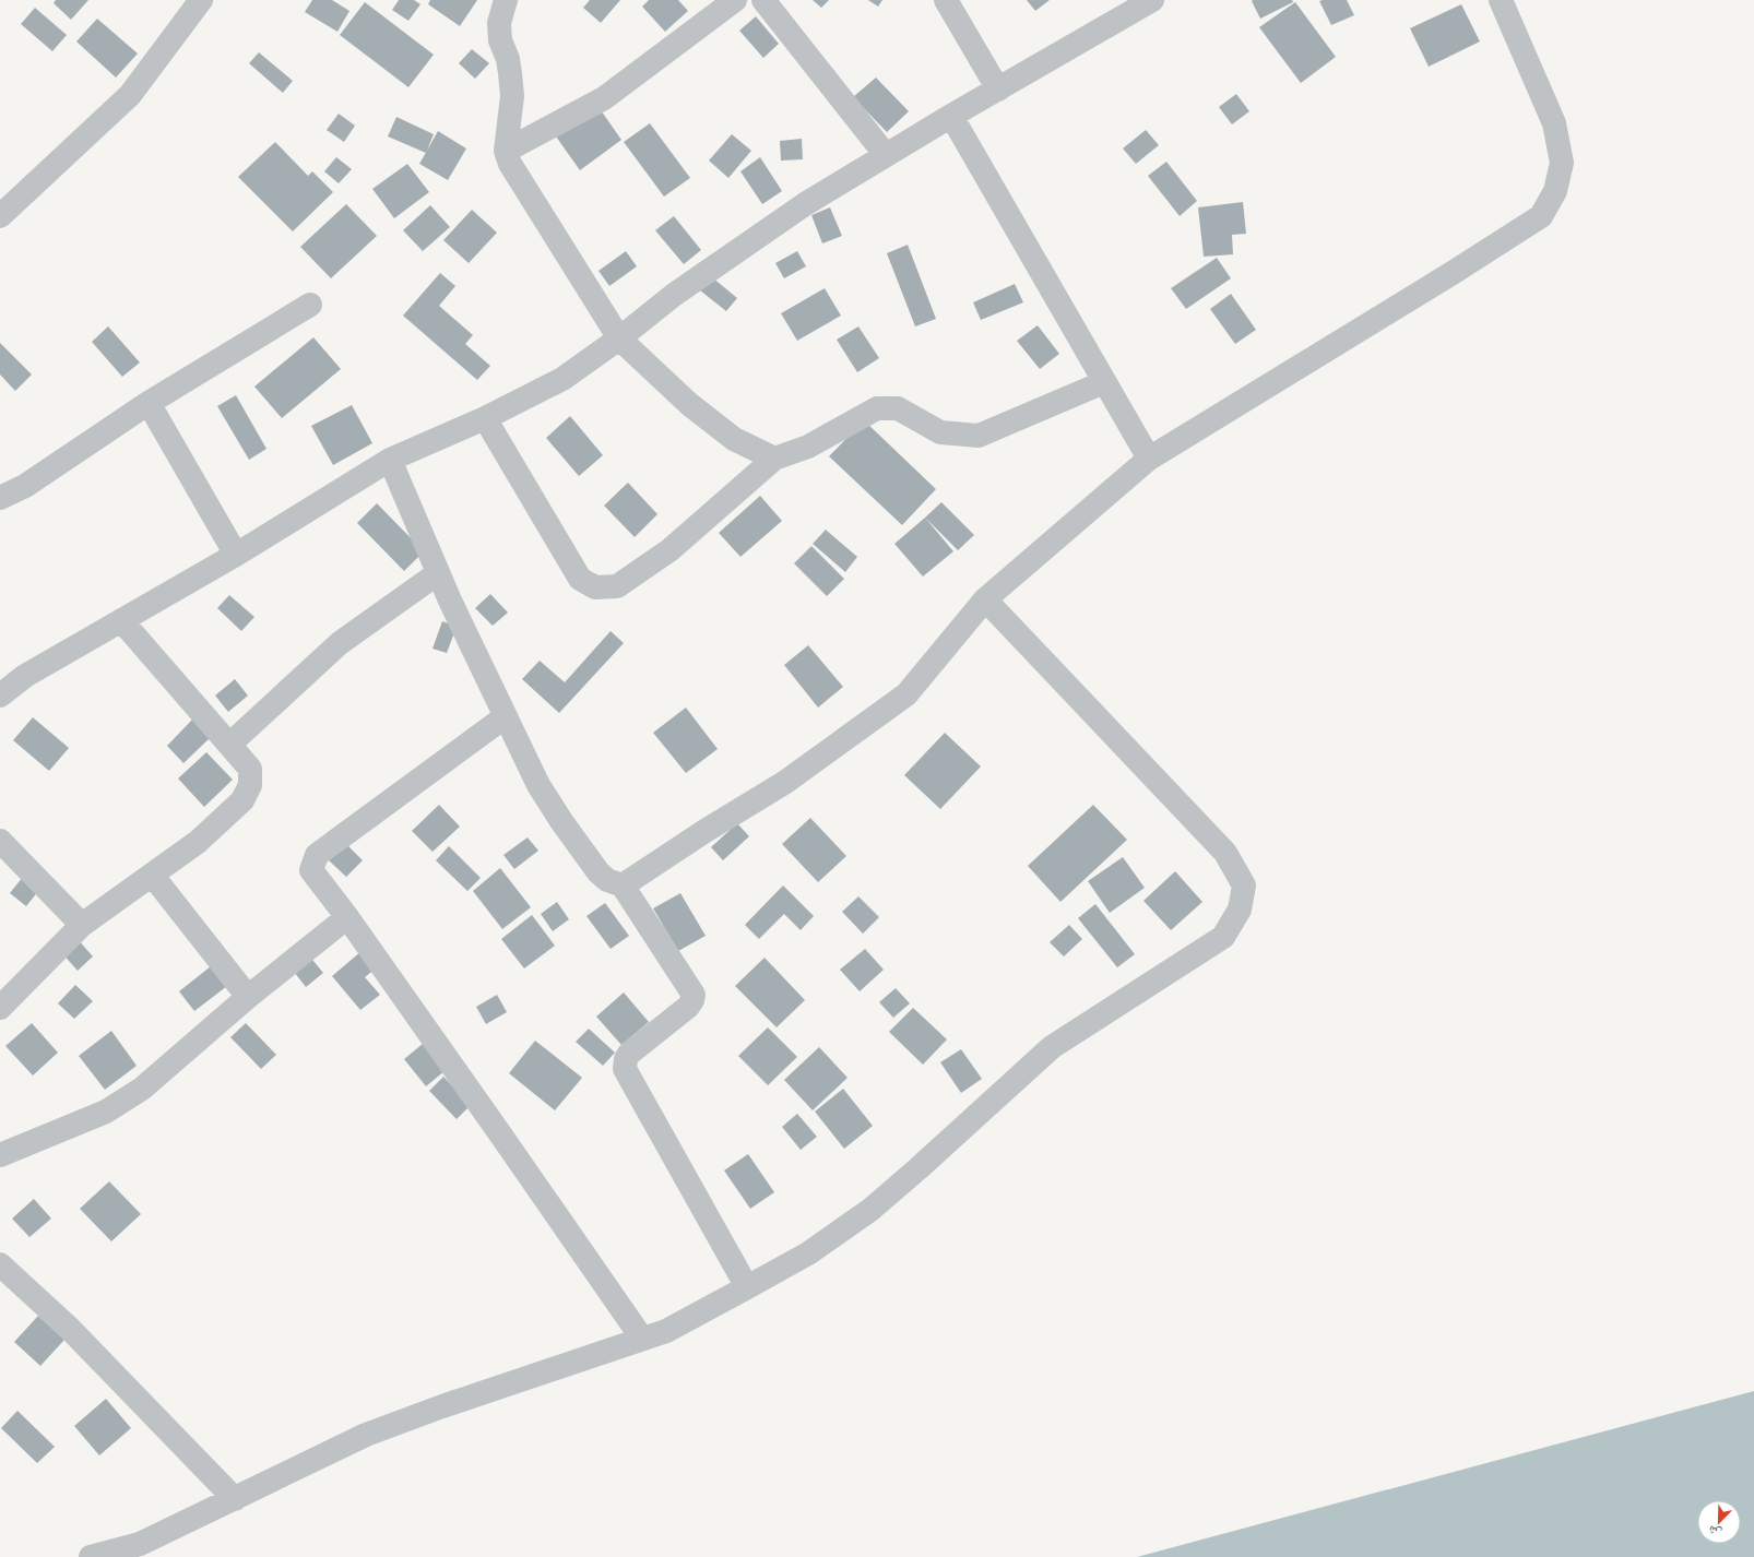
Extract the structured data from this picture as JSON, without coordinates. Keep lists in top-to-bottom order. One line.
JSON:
{"north":"bottom left"}
